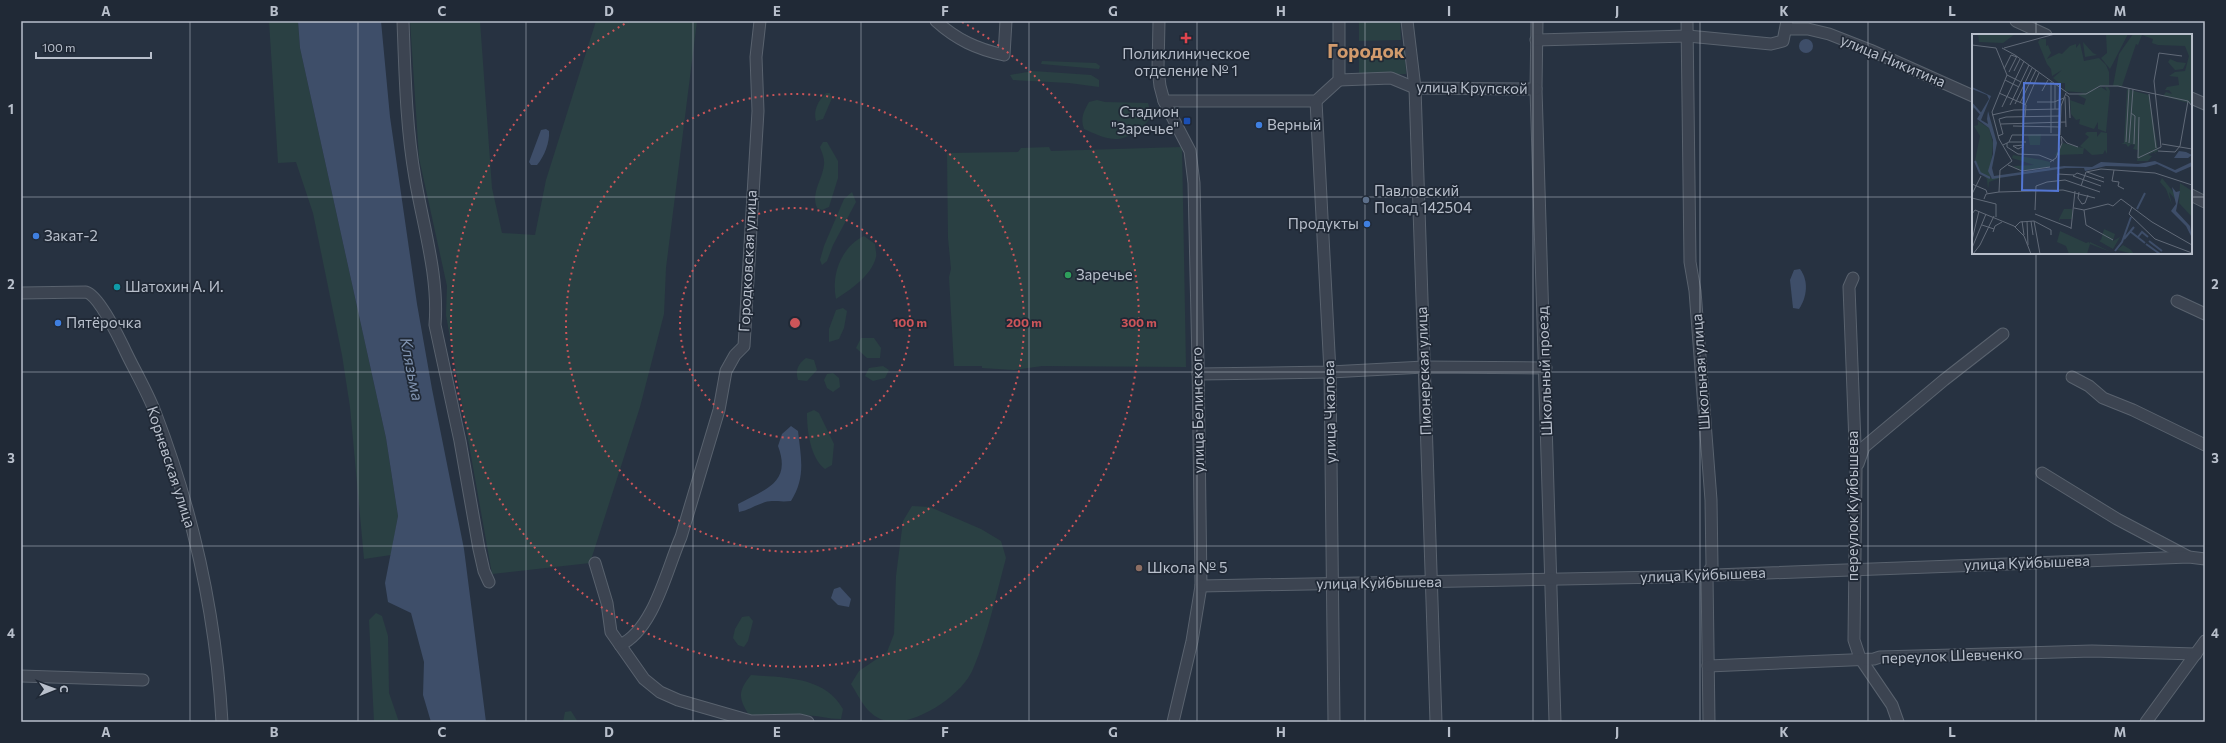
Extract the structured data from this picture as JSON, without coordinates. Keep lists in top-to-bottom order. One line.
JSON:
{"streets":{"street":["улица Никитина","улица Крупской","Городковская улица","Пионерская улица","Школьный проезд","Школьная улица","улица Белинского","улица Чкалова","Корневская улица","переулок Куйбышева","улица Куйбышева","переулок Шевченко"]},"crossings":[["улица Крупской","Пионерская улица"],["улица Крупской","Школьный проезд"],["Пионерская улица","улица Куйбышева"],["Школьный проезд","улица Куйбышева"],["Школьная улица","улица Куйбышева"],["Школьная улица","переулок Шевченко"],["улица Белинского","улица Куйбышева"],["улица Чкалова","улица Куйбышева"],["переулок Куйбышева","улица Куйбышева"],["переулок Куйбышева","переулок Шевченко"]],"districts":["Городок"],"water":["Клязьма"],"places":{"health":["Поликлиническое отделение № 1"],"transit":["Стадион \"Заречье\""],"other":["Верный","Павловский Посад 142504","Продукты","Закат-2","Заречье","Шатохин А. И.","Пятёрочка","Школа № 5"]},"scale_bar":"100 m","north":"right","grid":{"columns":["A","B","C","D","E","F","G","H","I","J","K","L","M"],"rows":["1","2","3","4"]},"rings":["100 m","200 m","300 m"]}
